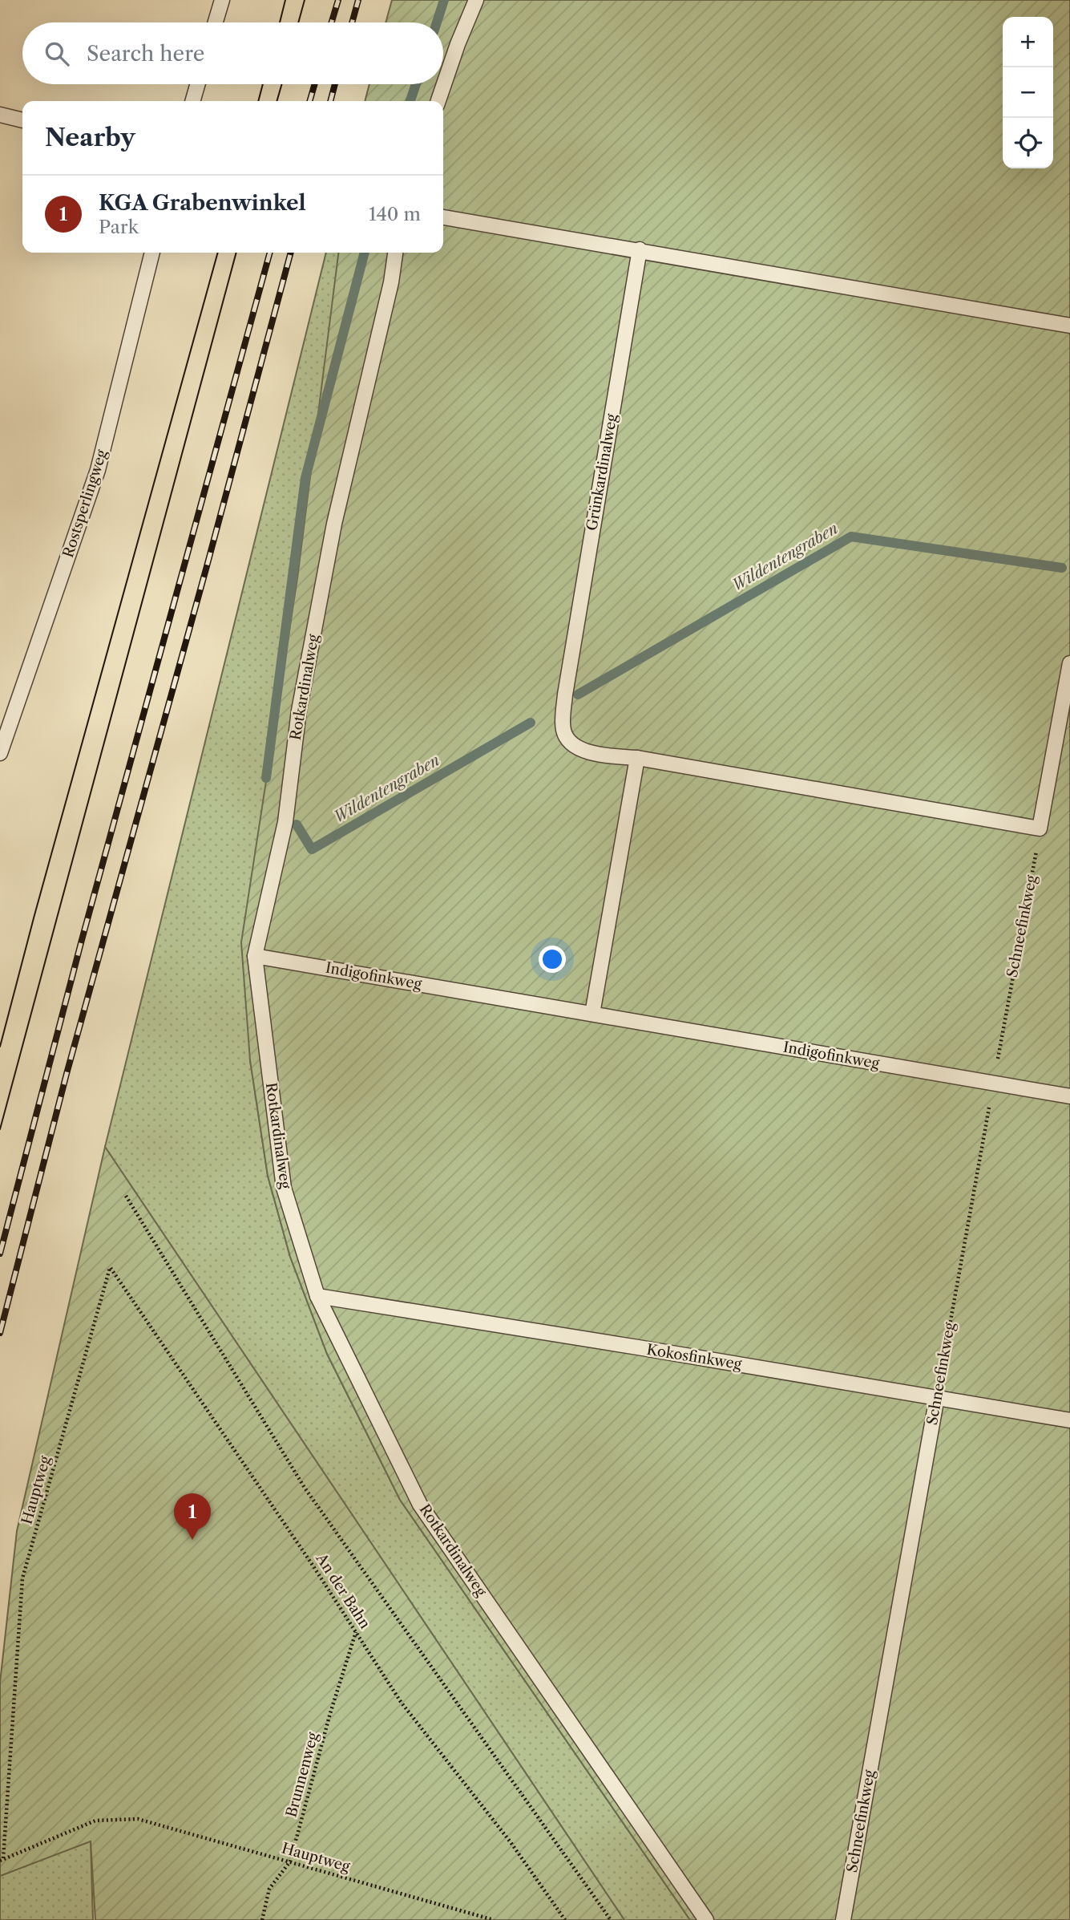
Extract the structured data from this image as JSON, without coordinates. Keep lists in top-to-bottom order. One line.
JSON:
{"streets":{"lane":["Grünkardinalweg","Rostsperlingweg","Rotkardinalweg","Schneefinkweg","Indigofinkweg","Kokosfinkweg"],"path":["Hauptweg","An der Bahn","Brunnenweg"]},"crossings":[["Rotkardinalweg","Indigofinkweg"],["Rotkardinalweg","Kokosfinkweg"],["Schneefinkweg","Indigofinkweg"],["Schneefinkweg","Kokosfinkweg"],["Hauptweg","An der Bahn"],["Hauptweg","Brunnenweg"],["An der Bahn","Brunnenweg"]],"water":["Wildentengraben"],"page":{"map_buttons":["+","−"],"search":"Search here","heading":"Nearby","list":[{"mark":"1","name":"KGA Grabenwinkel","note":"Park","value":"140 m"}],"pins":"1"}}
